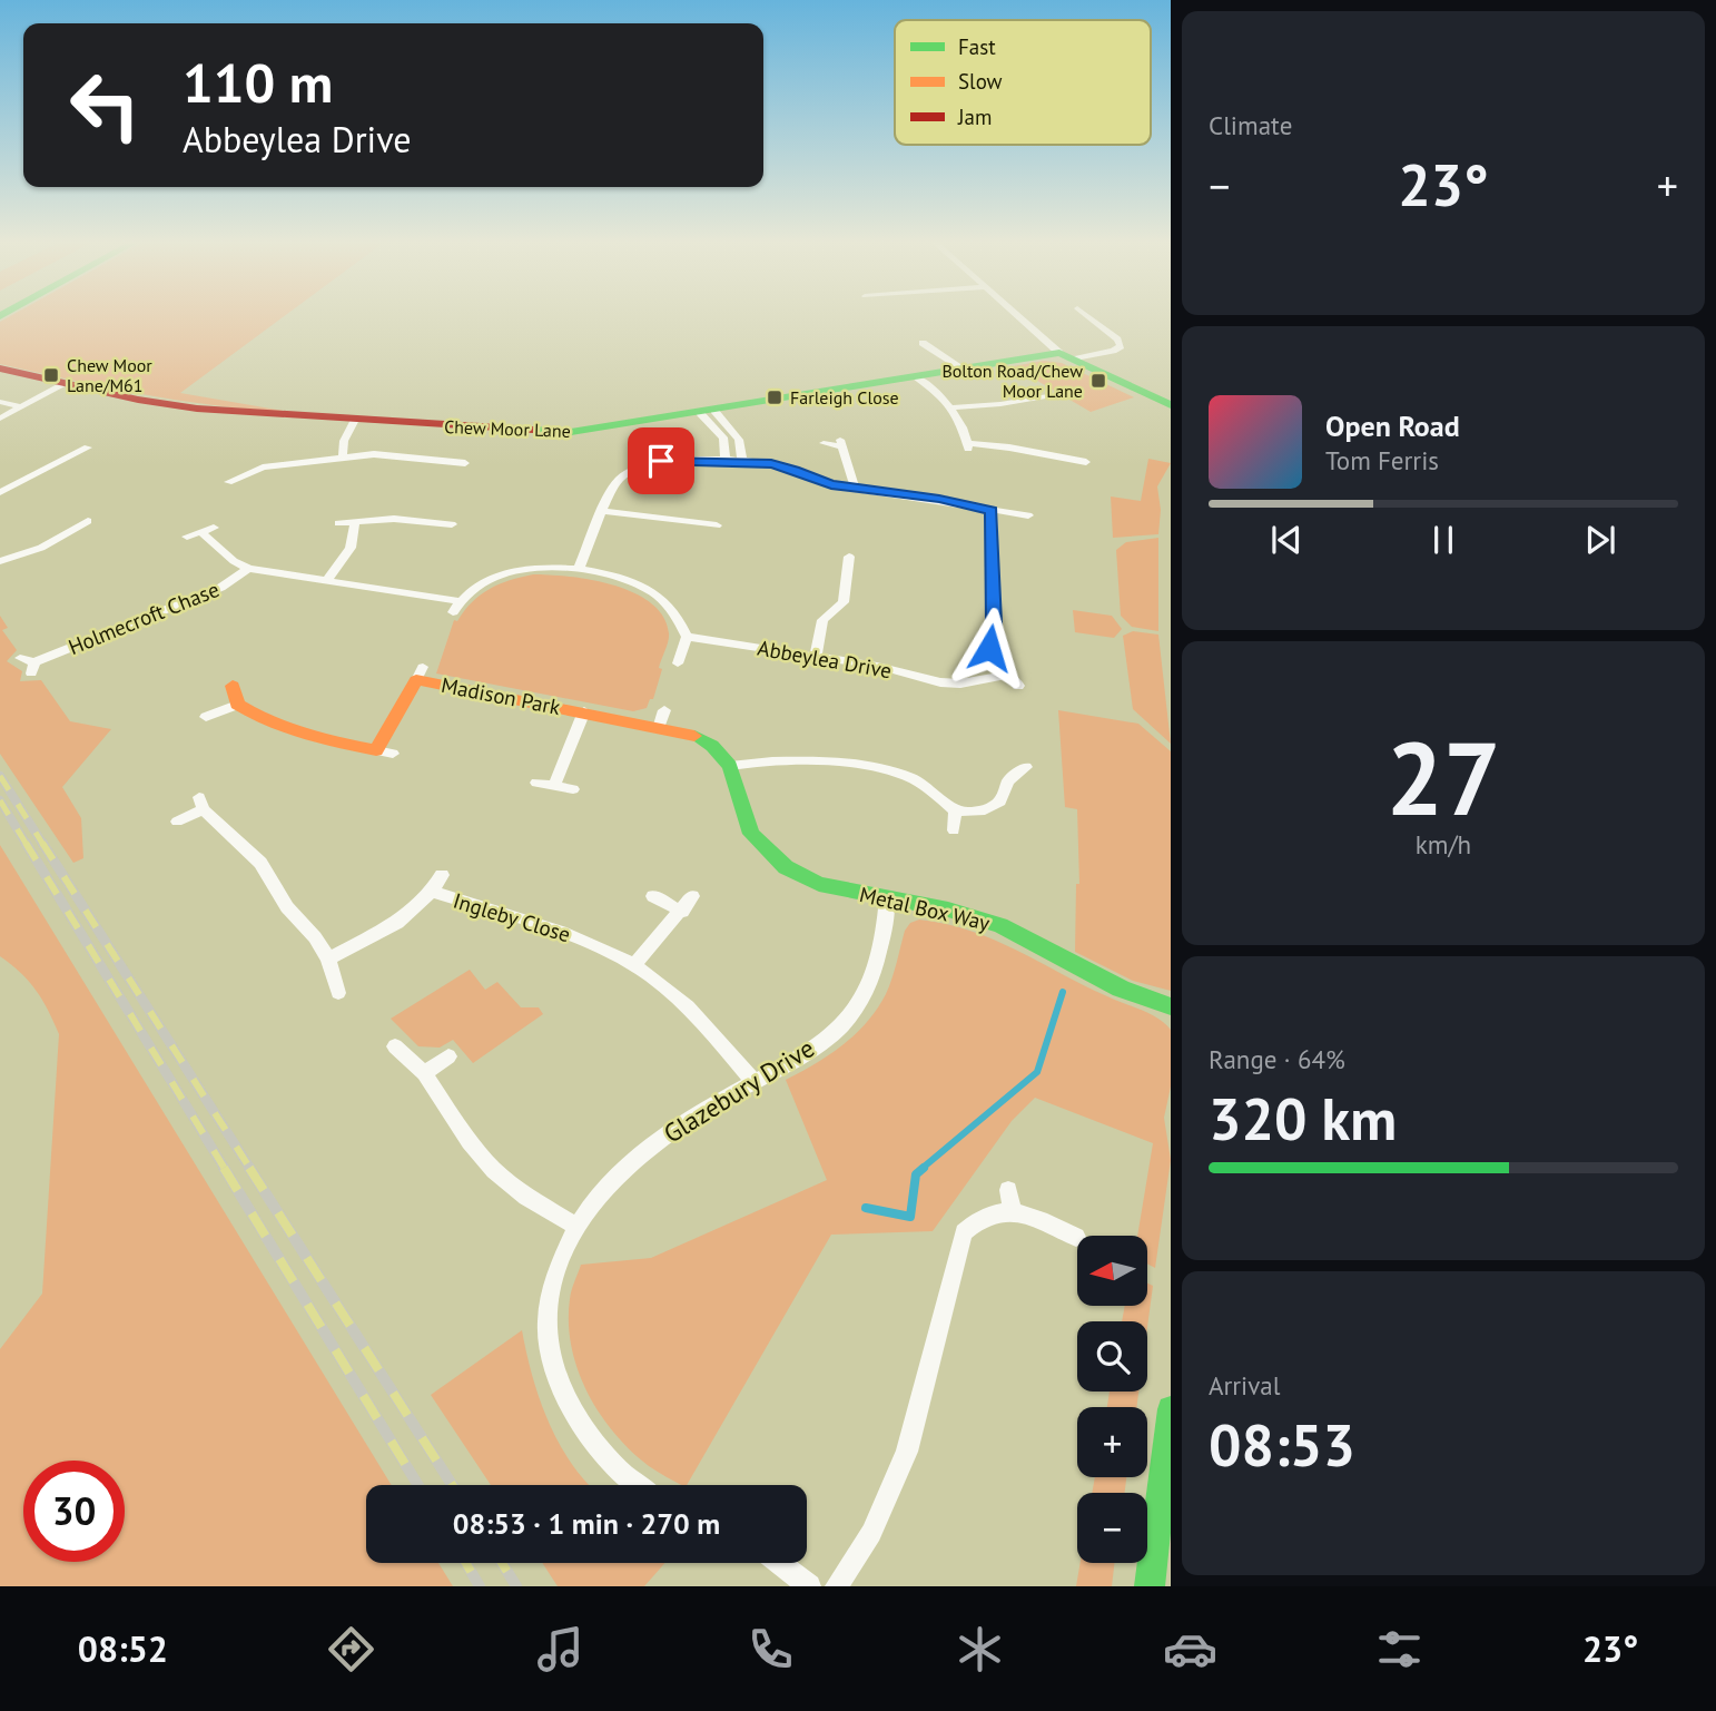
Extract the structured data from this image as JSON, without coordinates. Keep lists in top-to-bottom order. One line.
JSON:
{"streets":{"main road":["Chew Moor Lane","Madison Park","Metal Box Way"],"street":["Holmecroft Chase","Abbeylea Drive","Ingleby Close","Glazebury Drive"]},"crossings":[["Madison Park","Metal Box Way"],["Metal Box Way","Glazebury Drive"],["Ingleby Close","Glazebury Drive"]],"places":{"transit":["Chew Moor Lane/M61","Bolton Road/Chew Moor Lane","Farleigh Close"]},"legend":["Fast","Slow","Jam"],"north":"left","page":{"tile":["Climate",["27","km/h"],["Range · 64%","320 km"],["Arrival","08:53"]],"turn":["110 m","Abbeylea Drive"],"heat":["−","23°","+"],"song":["Open Road","Tom Ferris"],"map_buttons":["+","−"],"limit":"30","trip":"08:53 · 1 min · 270 m","tabs":["08:52","23°"]}}
